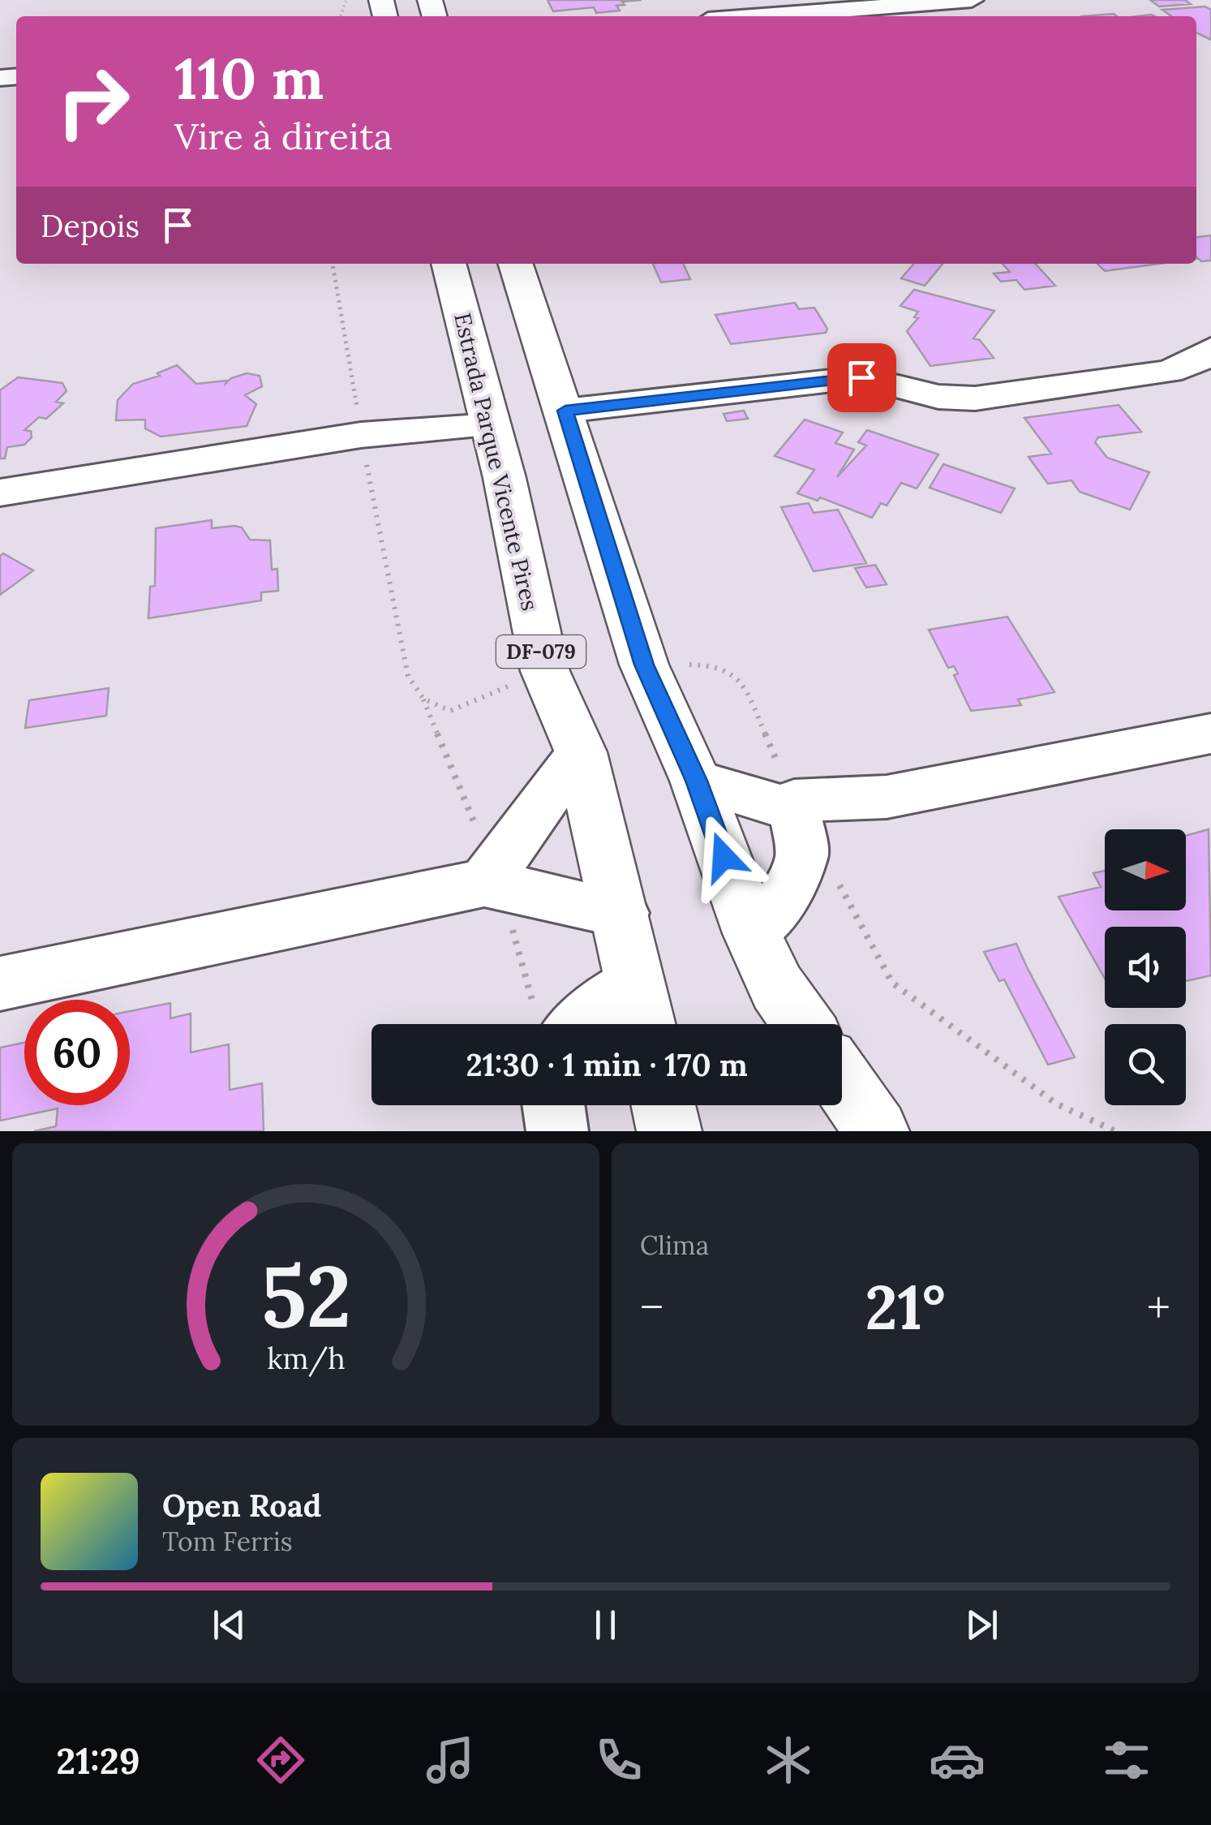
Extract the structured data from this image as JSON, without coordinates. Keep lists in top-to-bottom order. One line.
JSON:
{"streets":{"main road":["Estrada Parque Vicente Pires","DF-079"]},"north":"right","page":{"turn":["110 m","Vire à direita"],"then":"Depois","limit":"60","trip":"21:30 · 1 min · 170 m","tile":"Clima","heat":["−","21°","+"],"song":["Open Road","Tom Ferris"],"tabs":"21:29","gauge":["52","km/h"]}}
